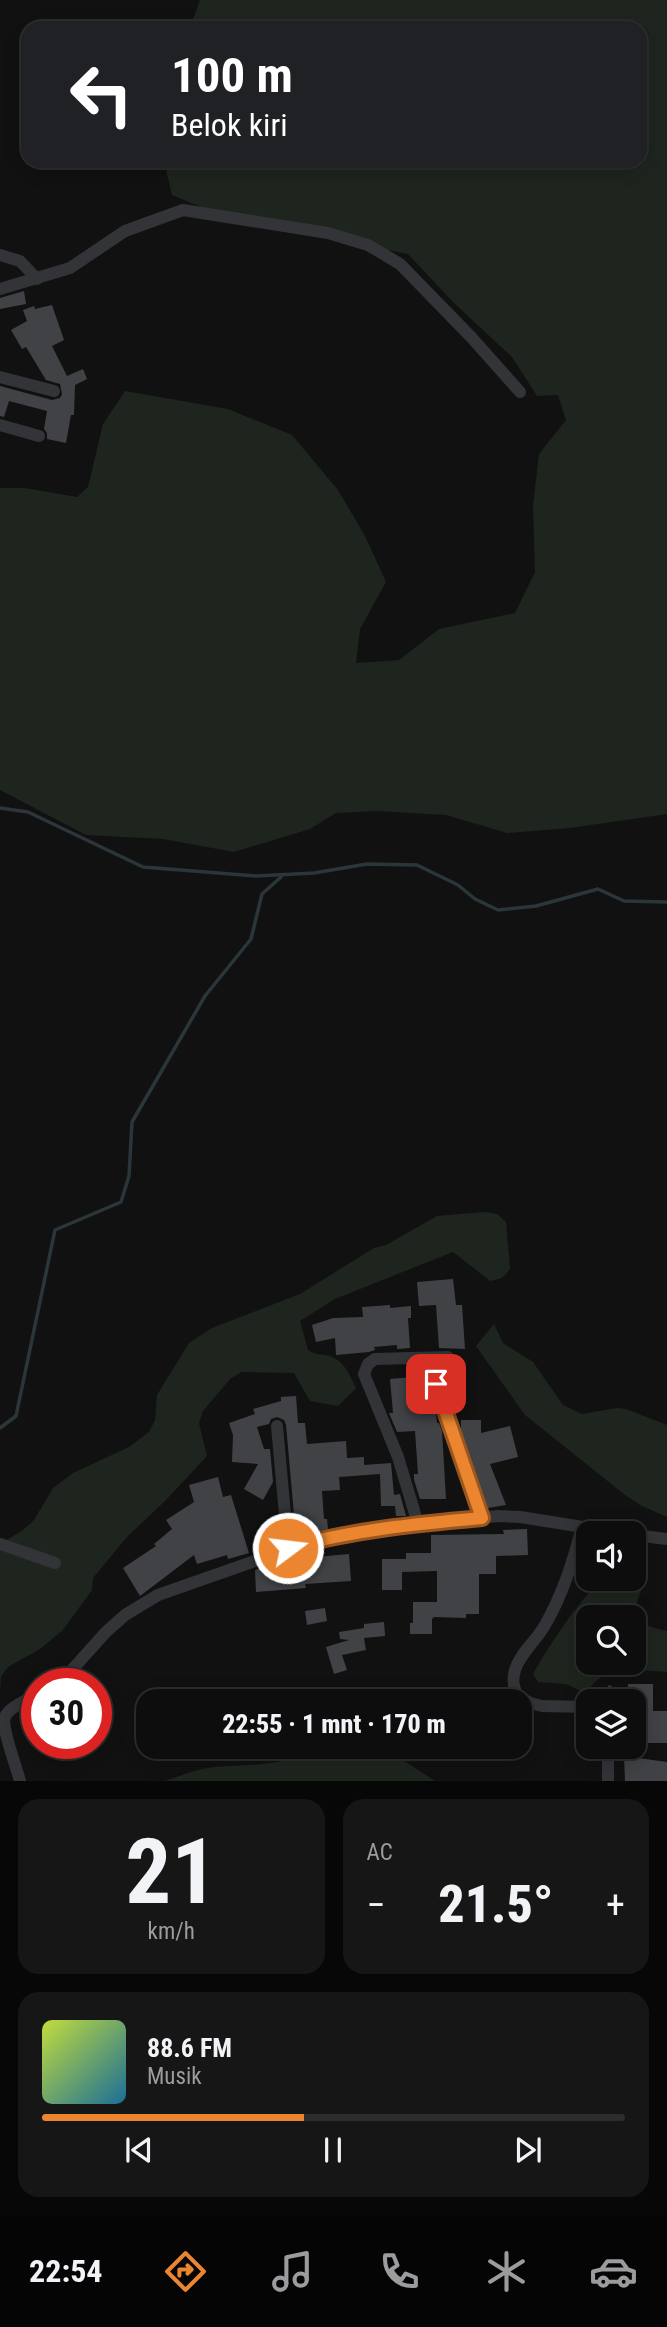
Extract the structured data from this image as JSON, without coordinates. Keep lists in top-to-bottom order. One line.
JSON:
{"page":{"turn":["100 m","Belok kiri"],"limit":"30","trip":"22:55 · 1 mnt · 170 m","tile":[["21","km/h"],"AC"],"heat":["−","21.5°","+"],"song":["88.6 FM","Musik"],"tabs":"22:54"}}
